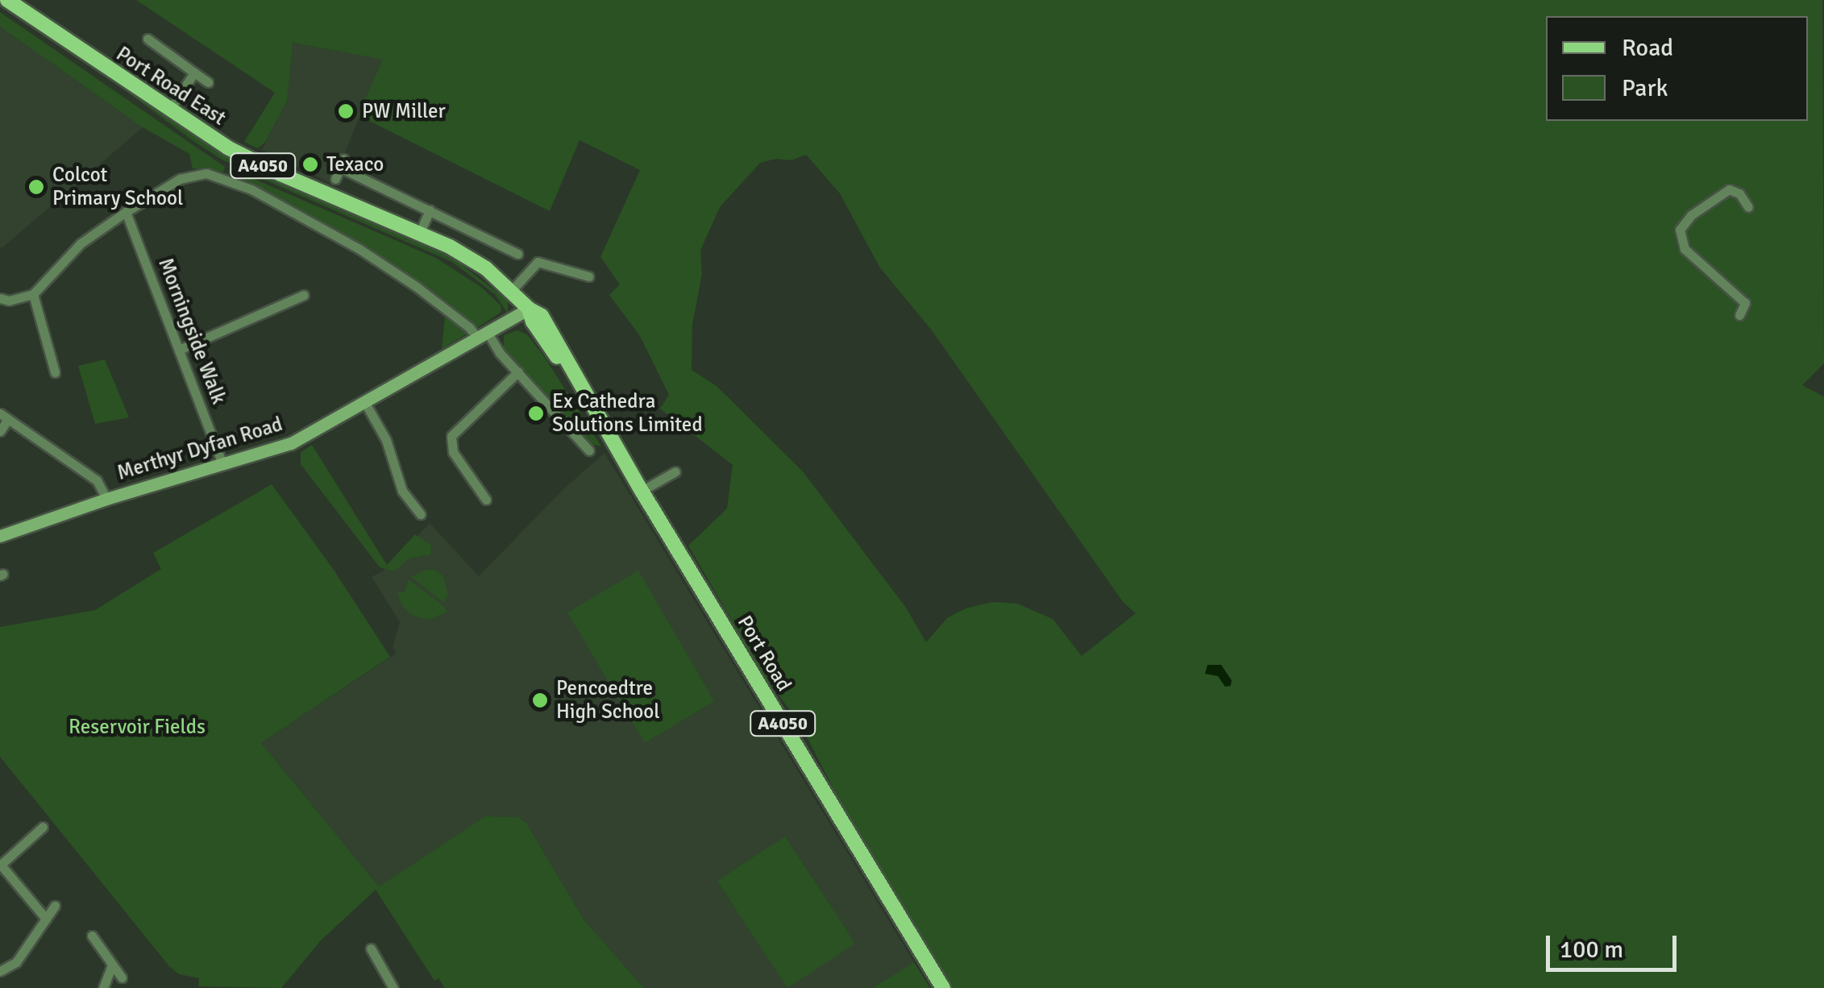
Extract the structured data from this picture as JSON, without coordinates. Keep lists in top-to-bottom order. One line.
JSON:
{"streets":{"main road":["Port Road East","A4050","Port Road"],"street":["Morningside Walk","Merthyr Dyfan Road"]},"crossings":[["Port Road East","Merthyr Dyfan Road"],["Port Road East","Port Road"],["Morningside Walk","Merthyr Dyfan Road"],["Merthyr Dyfan Road","Port Road"]],"parks":["Reservoir Fields"],"places":["PW Miller","Texaco","Colcot Primary School","Ex Cathedra Solutions Limited","Pencoedtre High School"],"legend":["Road","Park"],"scale_bar":"100 m"}
